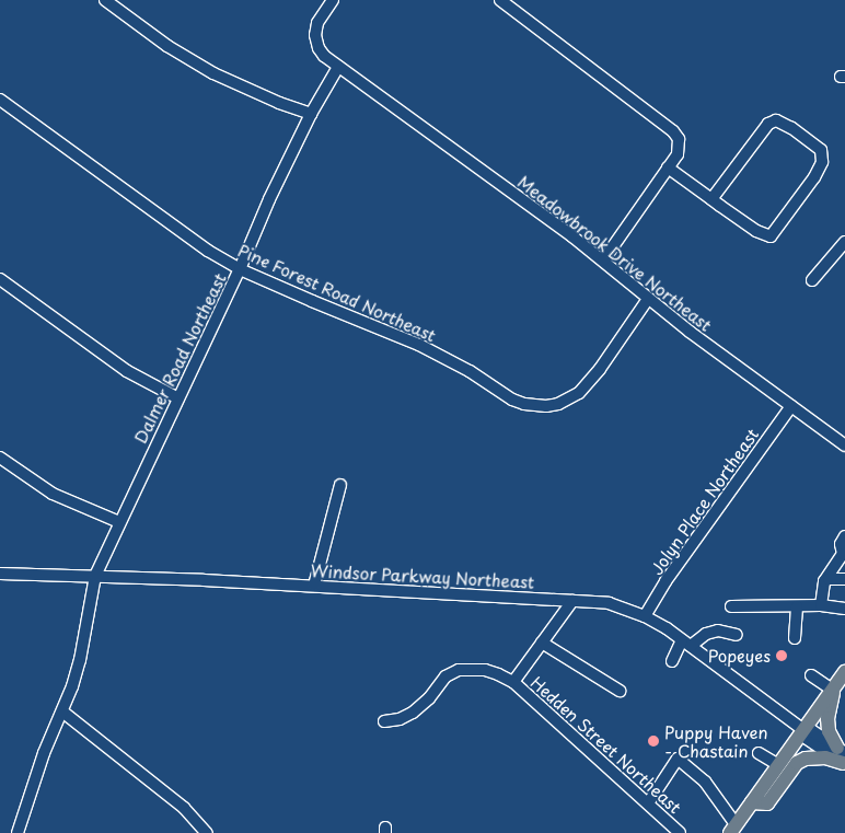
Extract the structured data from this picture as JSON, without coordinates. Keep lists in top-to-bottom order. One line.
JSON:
{"streets":{"street":["Meadowbrook Drive Northeast","Pine Forest Road Northeast","Dalmer Road Northeast","Jolyn Place Northeast","Windsor Parkway Northeast","Hedden Street Northeast"]},"crossings":[["Meadowbrook Drive Northeast","Pine Forest Road Northeast"],["Meadowbrook Drive Northeast","Dalmer Road Northeast"],["Meadowbrook Drive Northeast","Jolyn Place Northeast"],["Pine Forest Road Northeast","Dalmer Road Northeast"],["Dalmer Road Northeast","Windsor Parkway Northeast"],["Jolyn Place Northeast","Windsor Parkway Northeast"],["Windsor Parkway Northeast","Hedden Street Northeast"]],"places":["Popeyes","Puppy Haven - Chastain"]}
